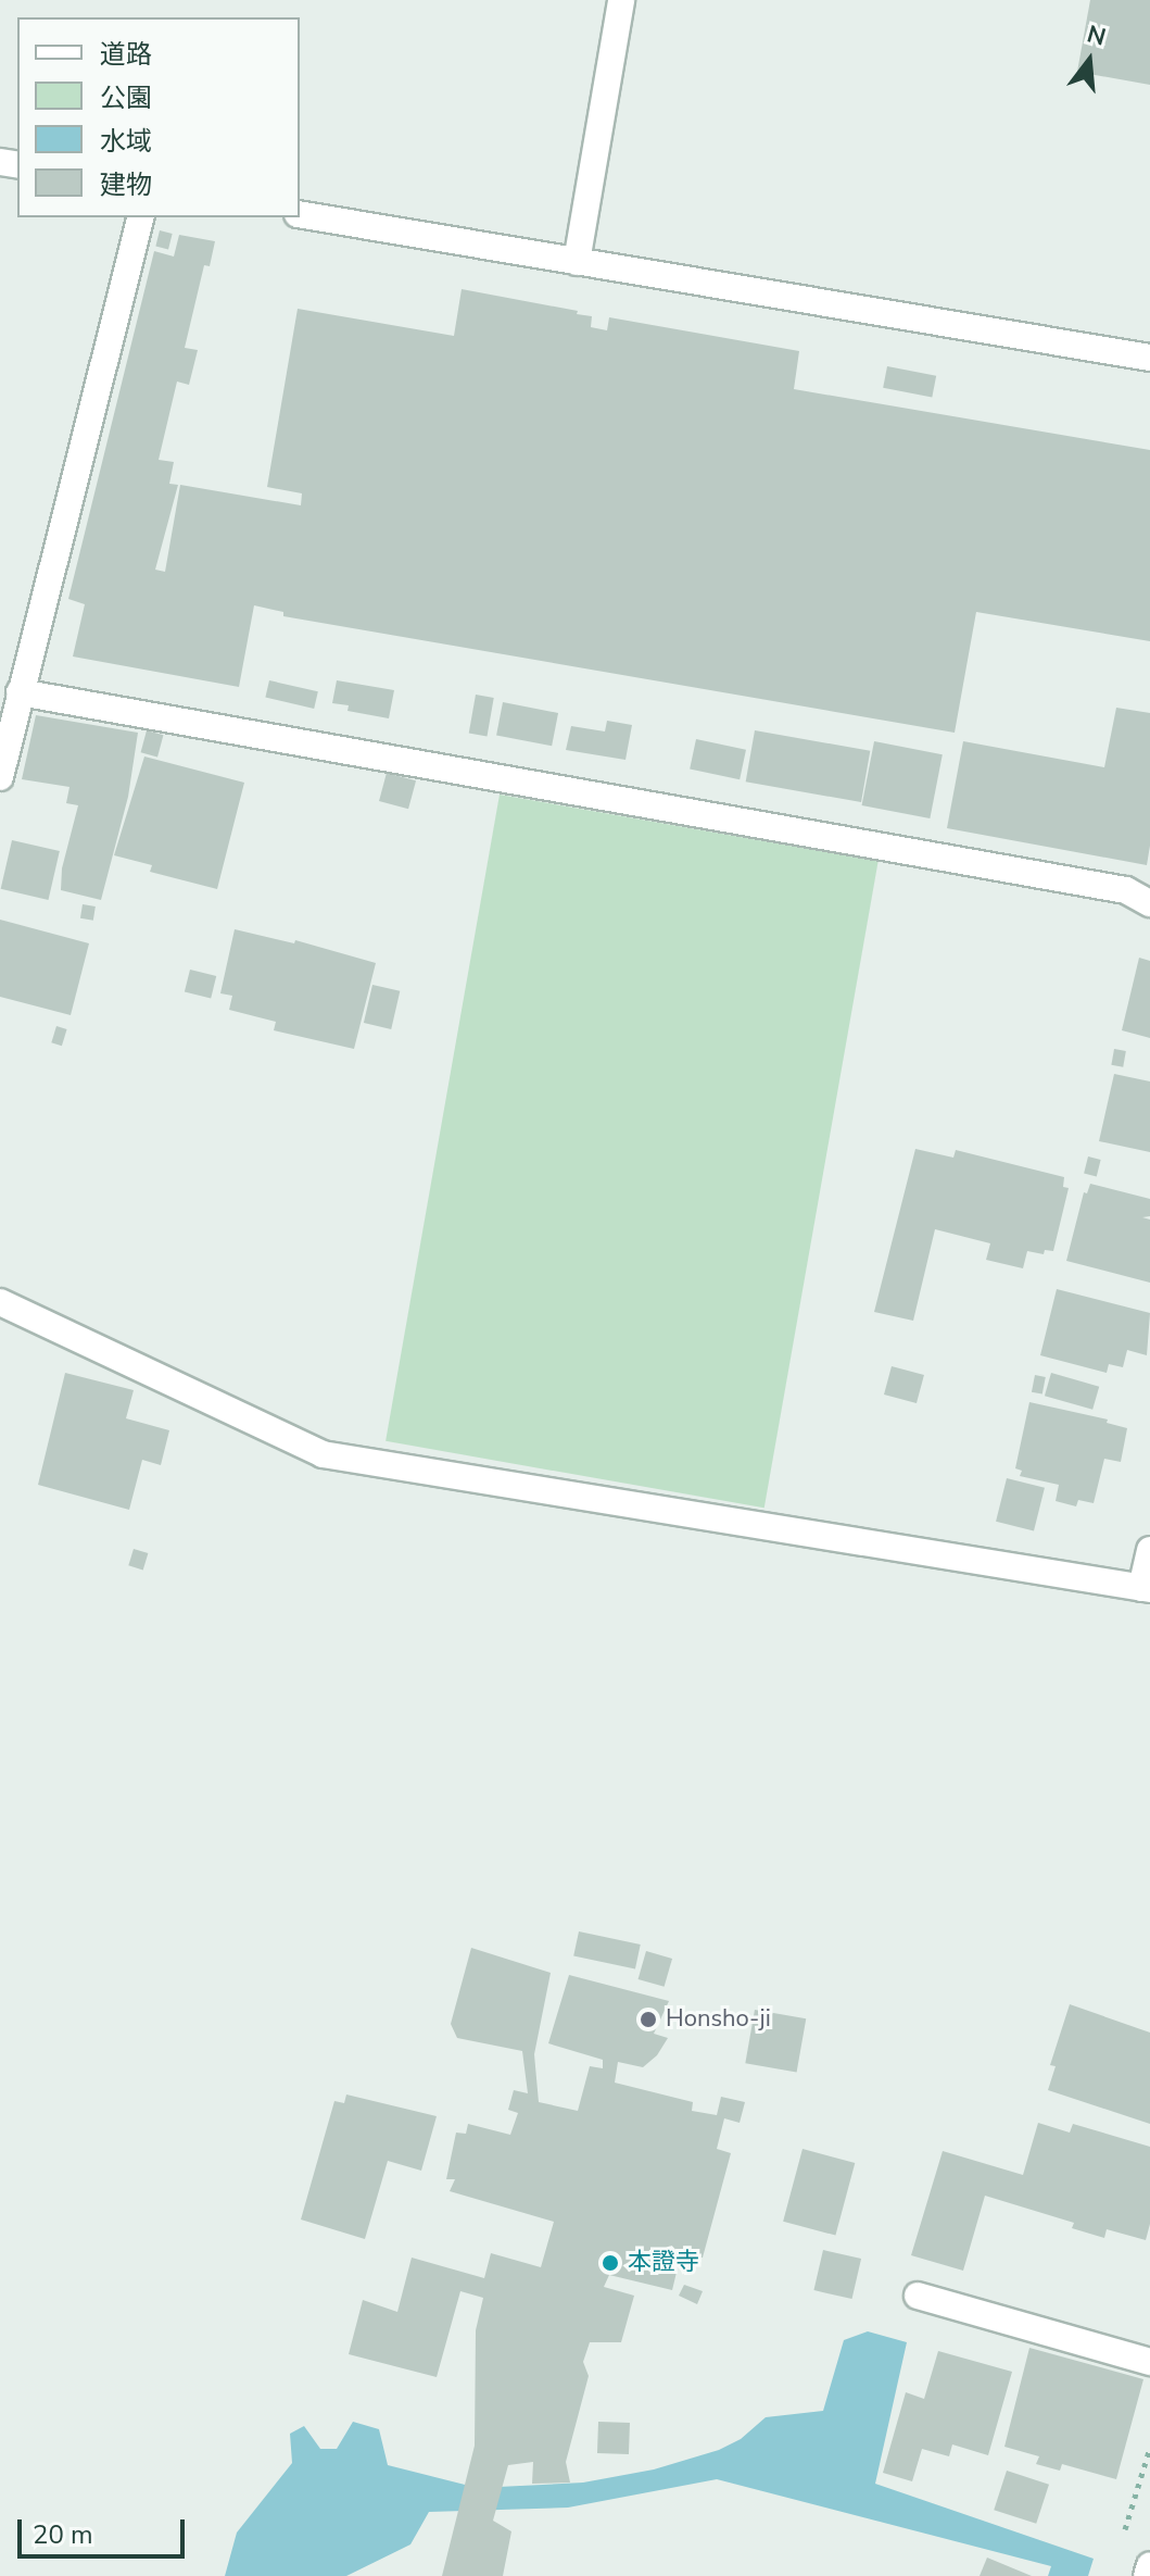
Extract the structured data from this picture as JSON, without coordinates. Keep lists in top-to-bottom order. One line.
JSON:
{"places":["Honsho-ji","本證寺"],"legend":["道路","公園","水域","建物"],"scale_bar":"20 m","north":"top"}
